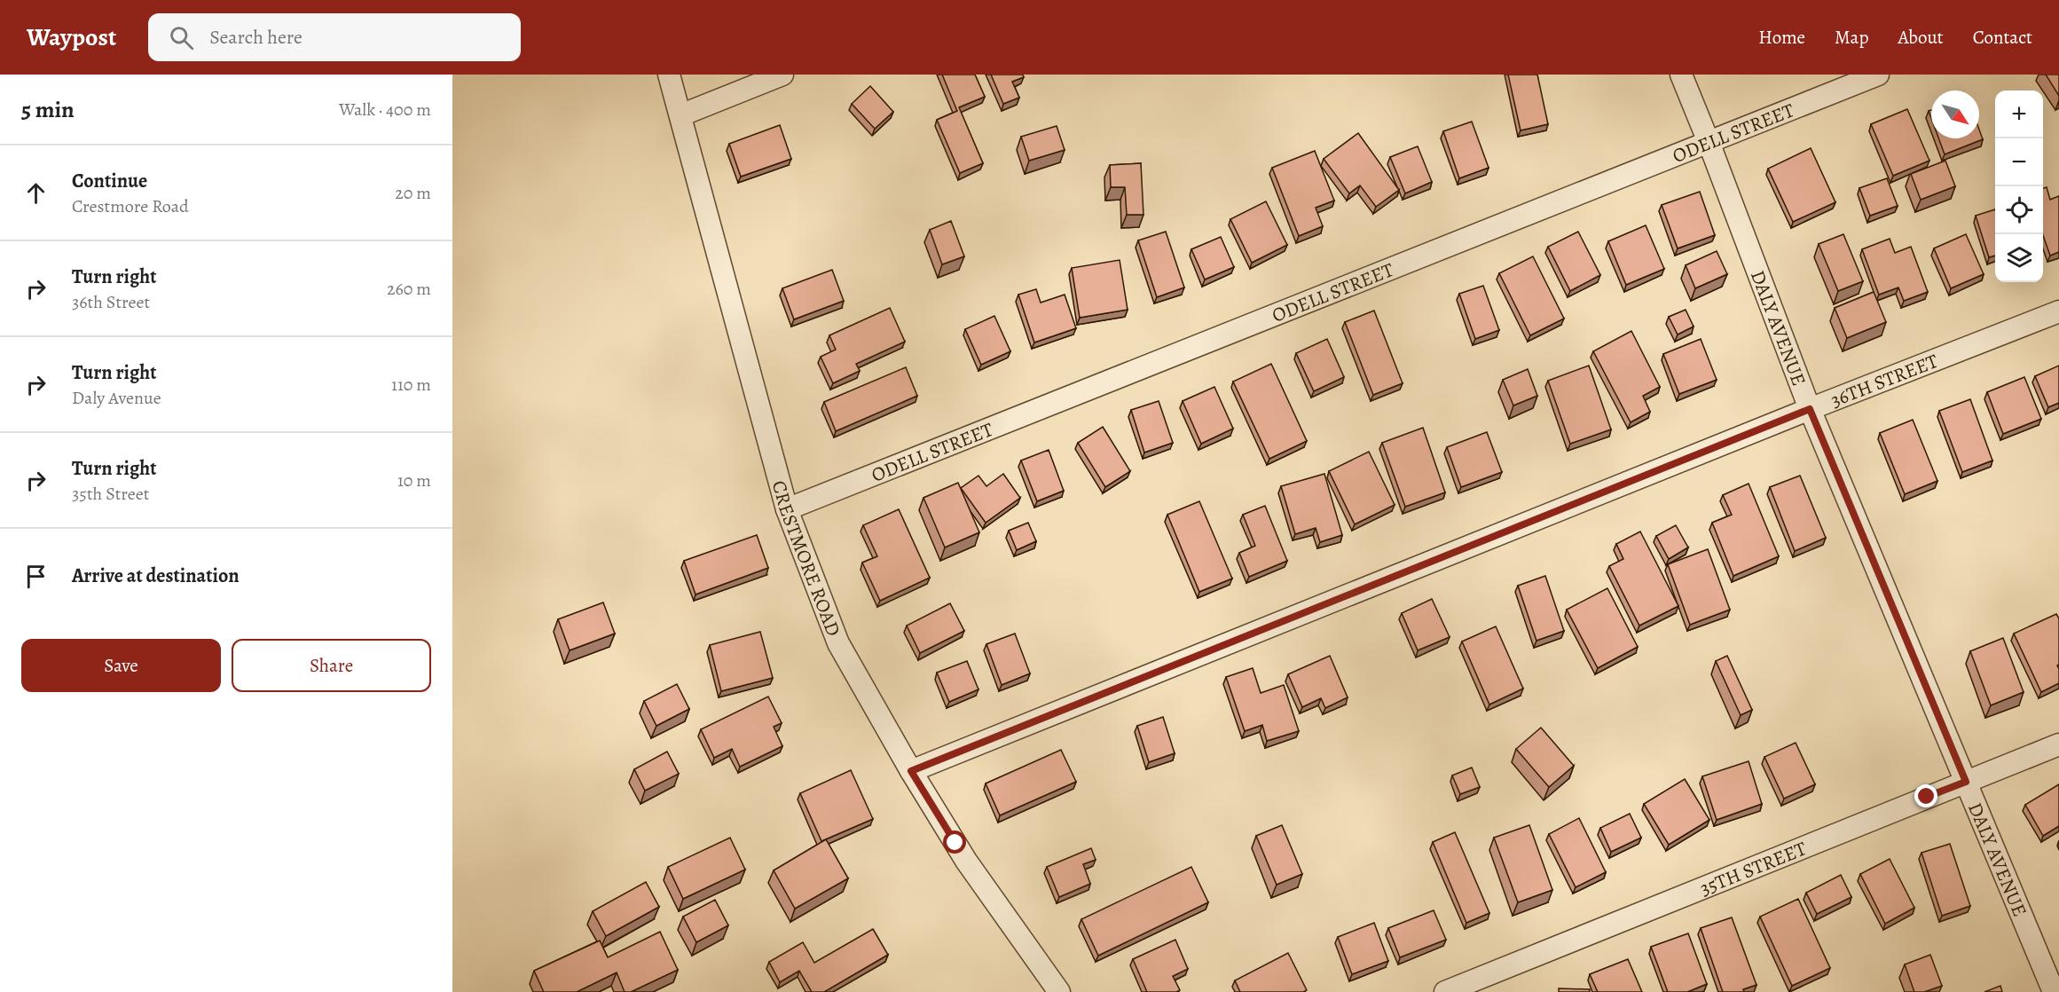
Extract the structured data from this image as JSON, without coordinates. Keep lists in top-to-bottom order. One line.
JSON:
{"streets":{"street":["ODELL STREET","DALY AVENUE","36TH STREET","CRESTMORE ROAD","35TH STREET"]},"crossings":[["ODELL STREET","DALY AVENUE"],["ODELL STREET","CRESTMORE ROAD"],["DALY AVENUE","36TH STREET"],["DALY AVENUE","35TH STREET"],["36TH STREET","CRESTMORE ROAD"]],"north":"bottom right","page":{"header":"Waypost","search":"Search here","nav":["Home","Map","About","Contact"],"heading":["5 min","Walk · 400 m"],"map_buttons":["+","−"],"list":[["Continue","Crestmore Road","20 m"],["Turn right","36th Street","260 m"],["Turn right","Daly Avenue","110 m"],["Turn right","35th Street","10 m"],"Arrive at destination"],"buttons":["Save","Share"]}}
